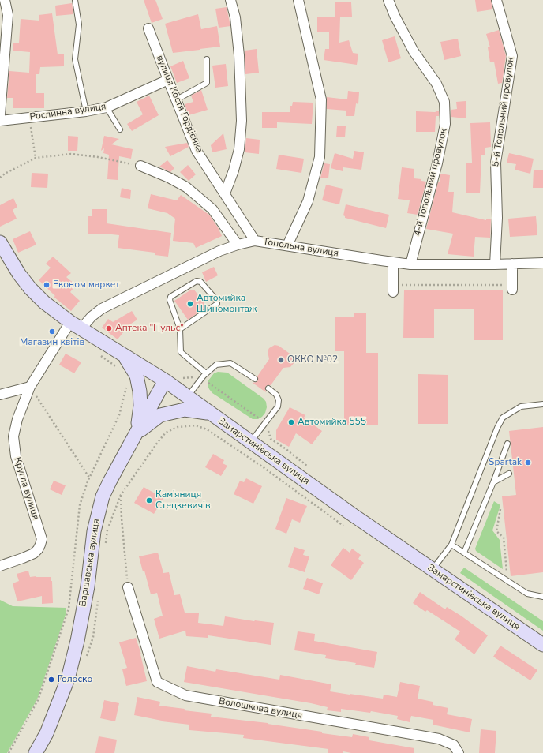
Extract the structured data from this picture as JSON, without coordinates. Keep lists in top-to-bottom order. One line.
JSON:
{"streets":{"main road":["Замарстинівська вулиця","Варшавська вулиця"],"street":["вулиця Костя Гордієнка","Рослинна вулиця","5-й Топольний провулок","4-й Топольний провулок","Топольна вулиця","Кругла вулиця","Волошкова вулиця"]},"crossings":[["вулиця Костя Гордієнка","Рослинна вулиця"],["вулиця Костя Гордієнка","Топольна вулиця"],["5-й Топольний провулок","Топольна вулиця"],["4-й Топольний провулок","Топольна вулиця"],["Топольна вулиця","Замарстинівська вулиця"],["Топольна вулиця","Кругла вулиця"],["Замарстинівська вулиця","Кругла вулиця"],["Замарстинівська вулиця","Варшавська вулиця"]],"places":["Економ маркет","Автомийка Шиномонтаж","Аптека \"Пульс\"","Магазин квітів","ОККО №02","Автомийка 555","Spartak","Кам'яниця Стецкевичів","Голоско"]}
